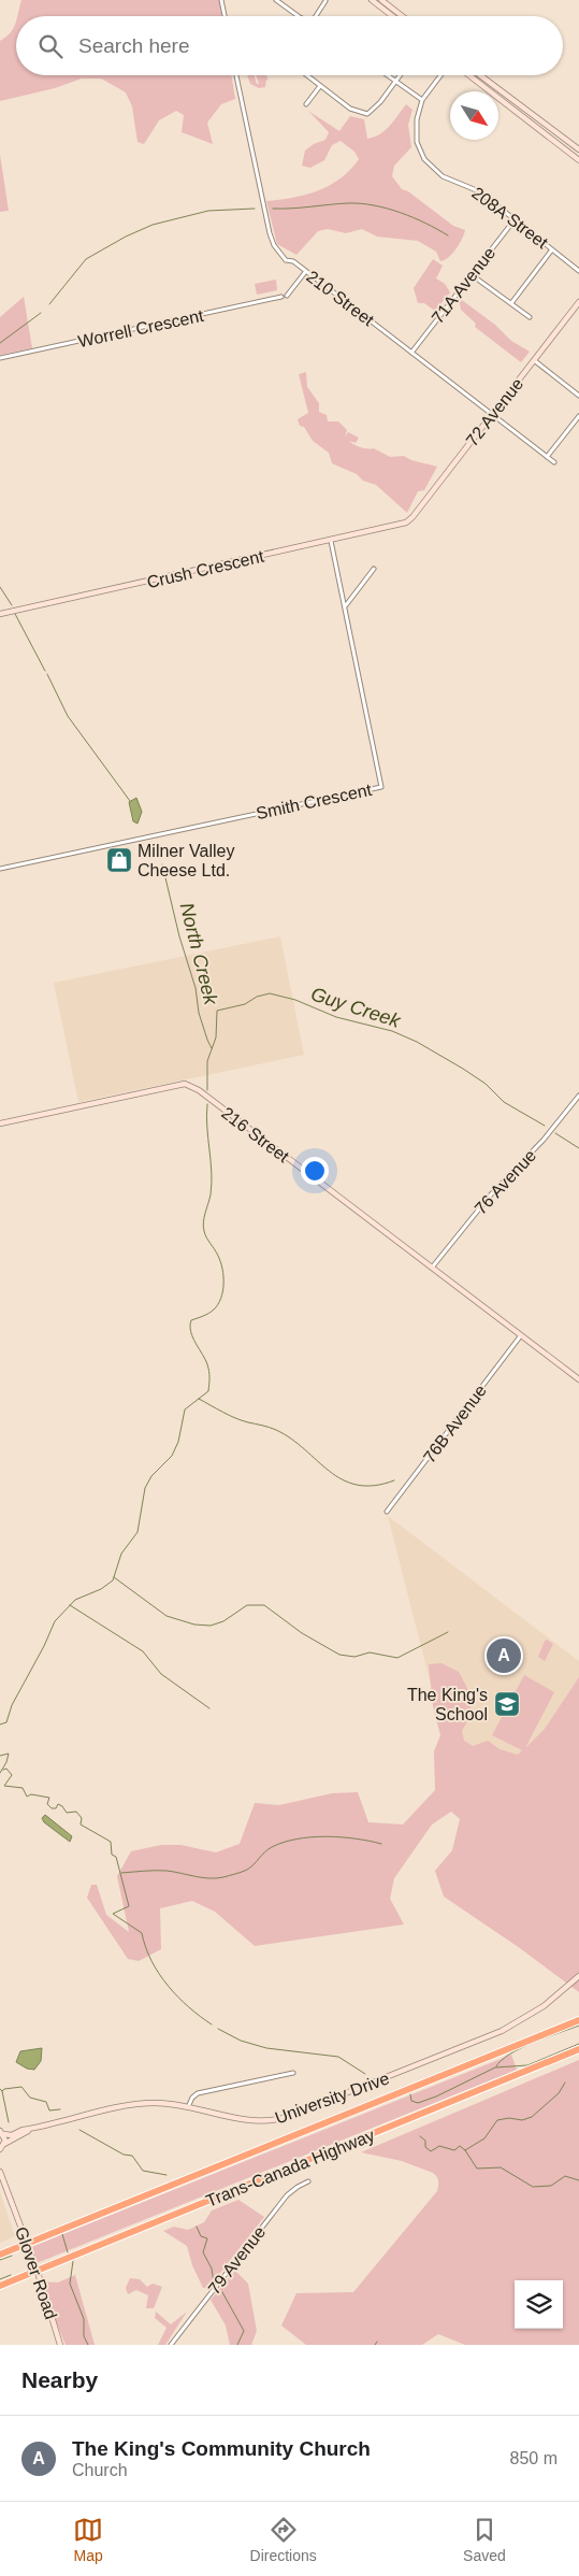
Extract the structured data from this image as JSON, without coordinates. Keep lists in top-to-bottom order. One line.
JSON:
{"streets":{"highway":["Trans-Canada Highway"],"main road":["72 Avenue","Crush Crescent","216 Street","University Drive","Glover Road"],"street":["208A Street","71A Avenue","210 Street","Worrell Crescent","Smith Crescent","76 Avenue","76B Avenue","79 Avenue"]},"crossings":[["208A Street","71A Avenue"],["71A Avenue","210 Street"],["210 Street","72 Avenue"],["72 Avenue","Crush Crescent"],["Crush Crescent","Smith Crescent"],["216 Street","76 Avenue"],["216 Street","76B Avenue"]],"water":["North Creek","Guy Creek"],"places":{"shop":["Milner Valley Cheese Ltd."],"school or university":["The King's School"]},"north":"bottom right","page":{"search":"Search here","pins":"A","heading":"Nearby","list":[{"mark":"A","name":"The King's Community Church","note":"Church","value":"850 m"}],"nav":["Map","Directions","Saved"]}}
